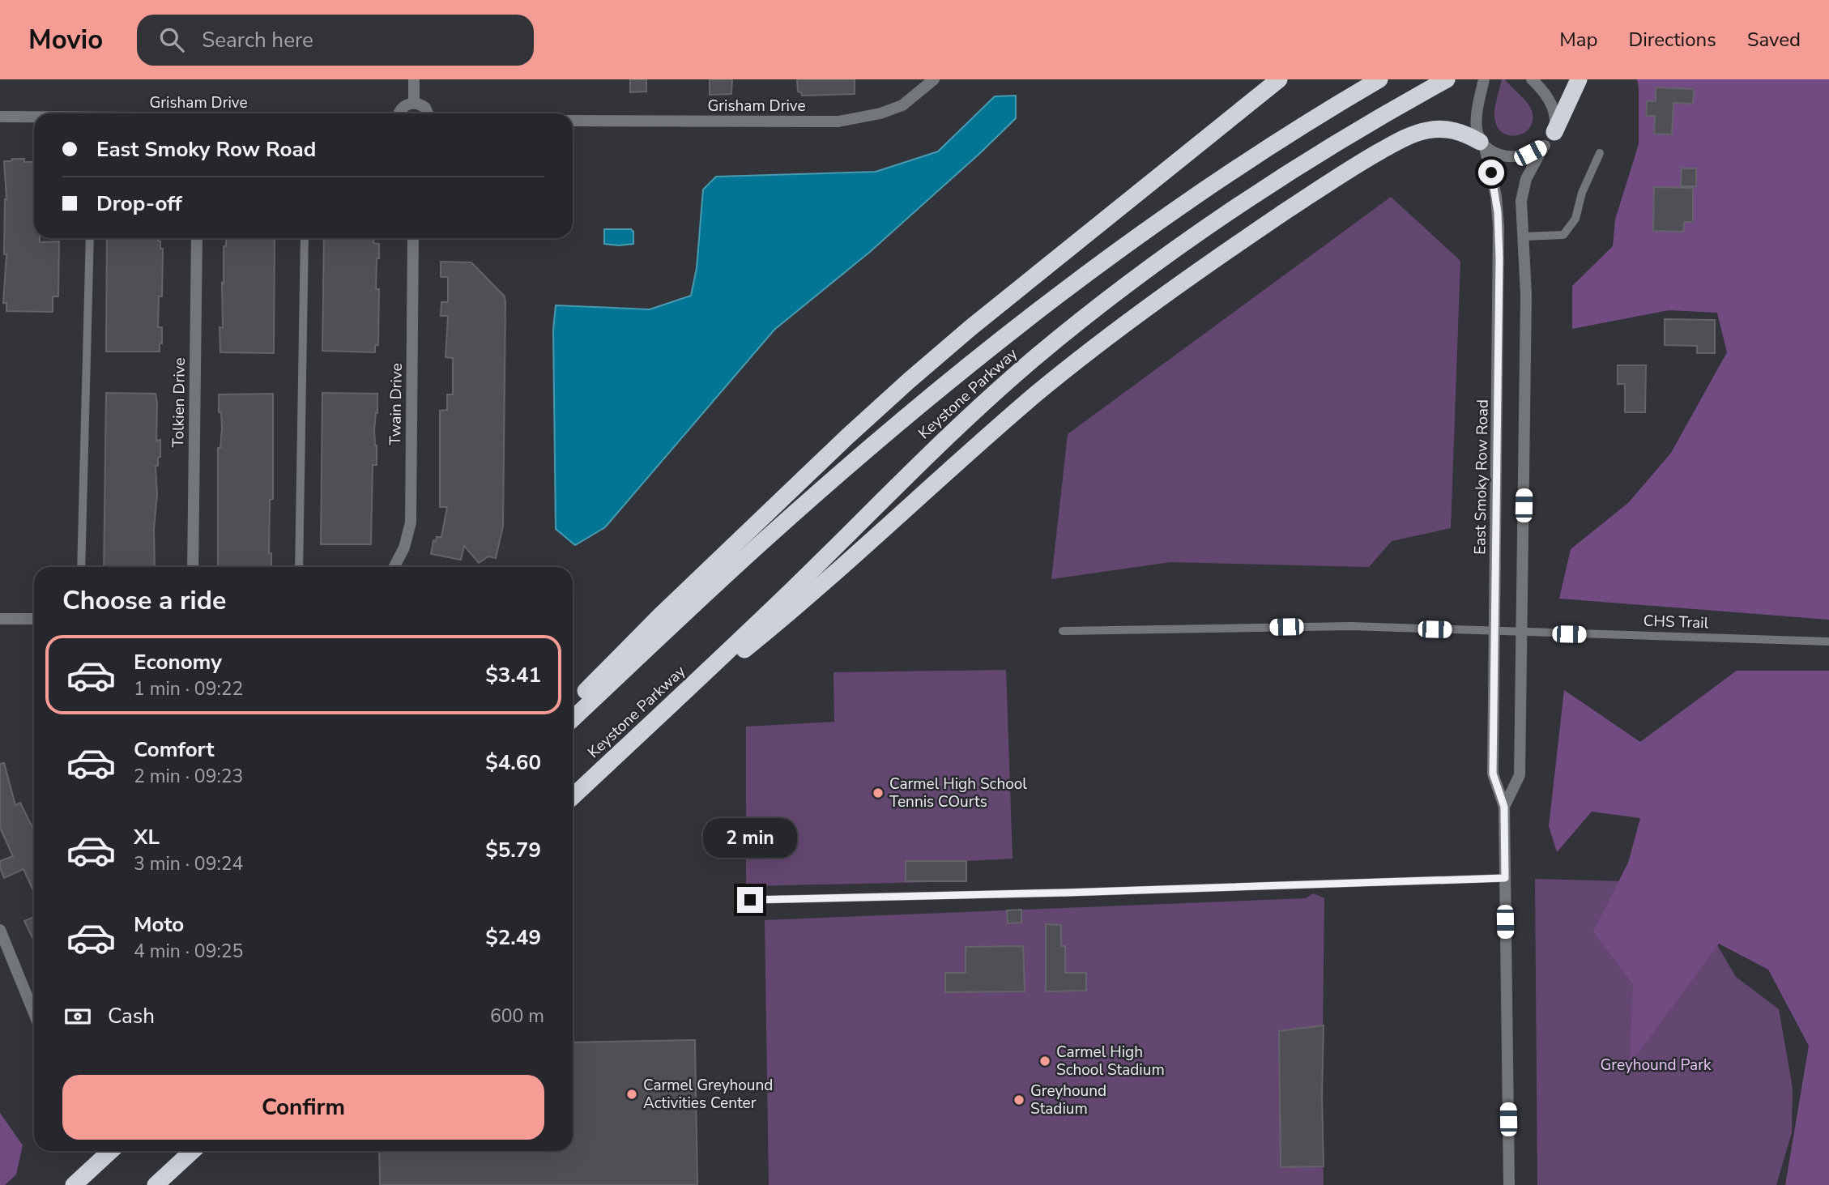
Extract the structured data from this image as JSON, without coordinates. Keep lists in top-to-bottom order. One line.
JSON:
{"streets":{"highway":["Keystone Parkway"],"street":["Grisham Drive","Tolkien Drive","Twain Drive","East Smoky Row Road"],"lane":["CHS Trail"]},"crossings":[["East Smoky Row Road","CHS Trail"]],"parks":["Greyhound Park"],"places":["Carmel High School Tennis COurts","Carmel High School Stadium","Carmel Greyhound Activities Center","Greyhound Stadium"],"page":{"header":"Movio","search":"Search here","nav":["Map","Directions","Saved"],"banner":["East Smoky Row Road","Drop-off"],"heading":"Choose a ride","list":[{"name":"Economy","note":"1 min · 09:22","value":"$3.41"},{"name":"Comfort","note":"2 min · 09:23","value":"$4.60"},{"name":"XL","note":"3 min · 09:24","value":"$5.79"},{"name":"Moto","note":"4 min · 09:25","value":"$2.49"}],"bubble":"2 min","pay":["Cash","600 m"],"buttons":"Confirm"}}
